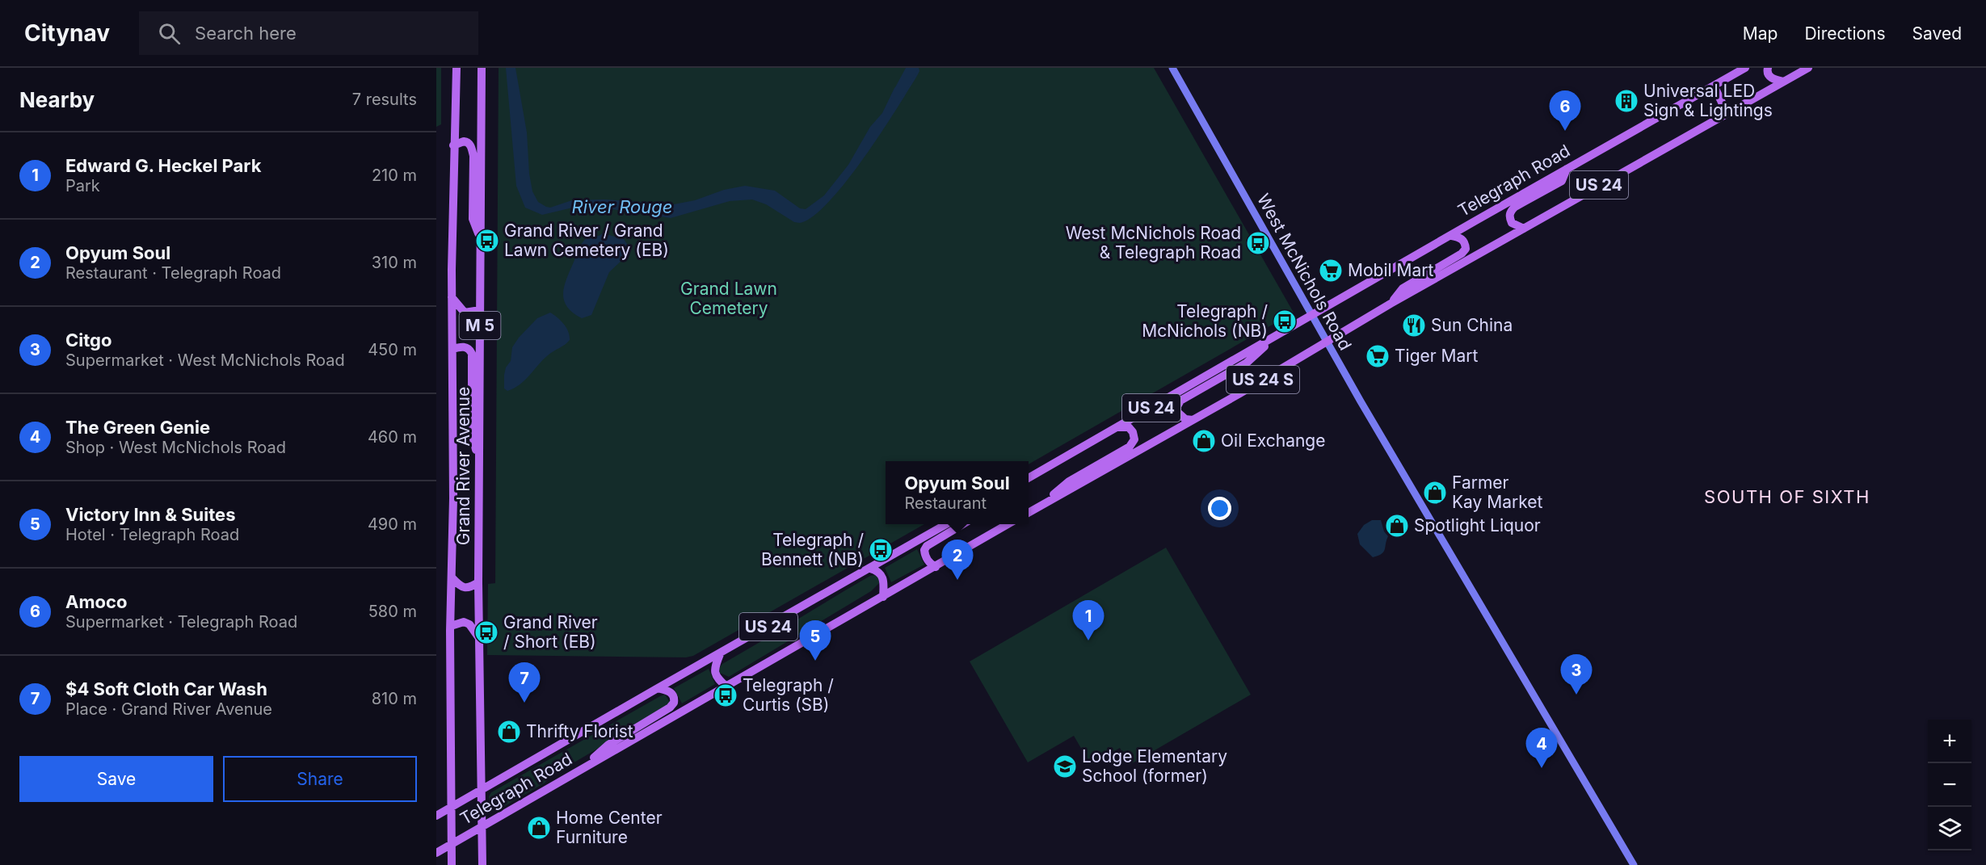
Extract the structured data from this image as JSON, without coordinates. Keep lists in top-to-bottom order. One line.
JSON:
{"streets":{"main road":["Telegraph Road","US 24","West McNichols Road","M 5","US 24 S","Grand River Avenue"]},"crossings":[["Telegraph Road","West McNichols Road"],["Telegraph Road","Grand River Avenue"]],"districts":["SOUTH OF SIXTH"],"water":["River Rouge"],"parks":["Grand Lawn Cemetery"],"places":{"building":["Universal LED Sign & Lightings"],"bus stop":["Grand River / Grand Lawn Cemetery (EB)","West McNichols Road & Telegraph Road","Telegraph / McNichols (NB)","Telegraph / Bennett (NB)","Grand River / Short (EB)","Telegraph / Curtis (SB)"],"supermarket":["Mobil Mart","Tiger Mart"],"restaurant":["Sun China"],"shop":["Oil Exchange","Farmer Kay Market","Spotlight Liquor","Thrifty Florist","Home Center Furniture"],"school or university":["Lodge Elementary School (former)"]},"page":{"header":"Citynav","search":"Search here","nav":["Map","Directions","Saved"],"heading":["Nearby","7 results"],"pins":["6","2","1","5","3","7","4"],"list":[{"mark":"1","name":"Edward G. Heckel Park","note":"Park","value":"210 m"},{"mark":"2","name":"Opyum Soul","note":"Restaurant · Telegraph Road","value":"310 m"},{"mark":"3","name":"Citgo","note":"Supermarket · West McNichols Road","value":"450 m"},{"mark":"4","name":"The Green Genie","note":"Shop · West McNichols Road","value":"460 m"},{"mark":"5","name":"Victory Inn & Suites","note":"Hotel · Telegraph Road","value":"490 m"},{"mark":"6","name":"Amoco","note":"Supermarket · Telegraph Road","value":"580 m"},{"mark":"7","name":"$4 Soft Cloth Car Wash","note":"Place · Grand River Avenue","value":"810 m"}],"popup":["Opyum Soul","Restaurant"],"map_buttons":["+","−"],"buttons":["Save","Share"]}}
